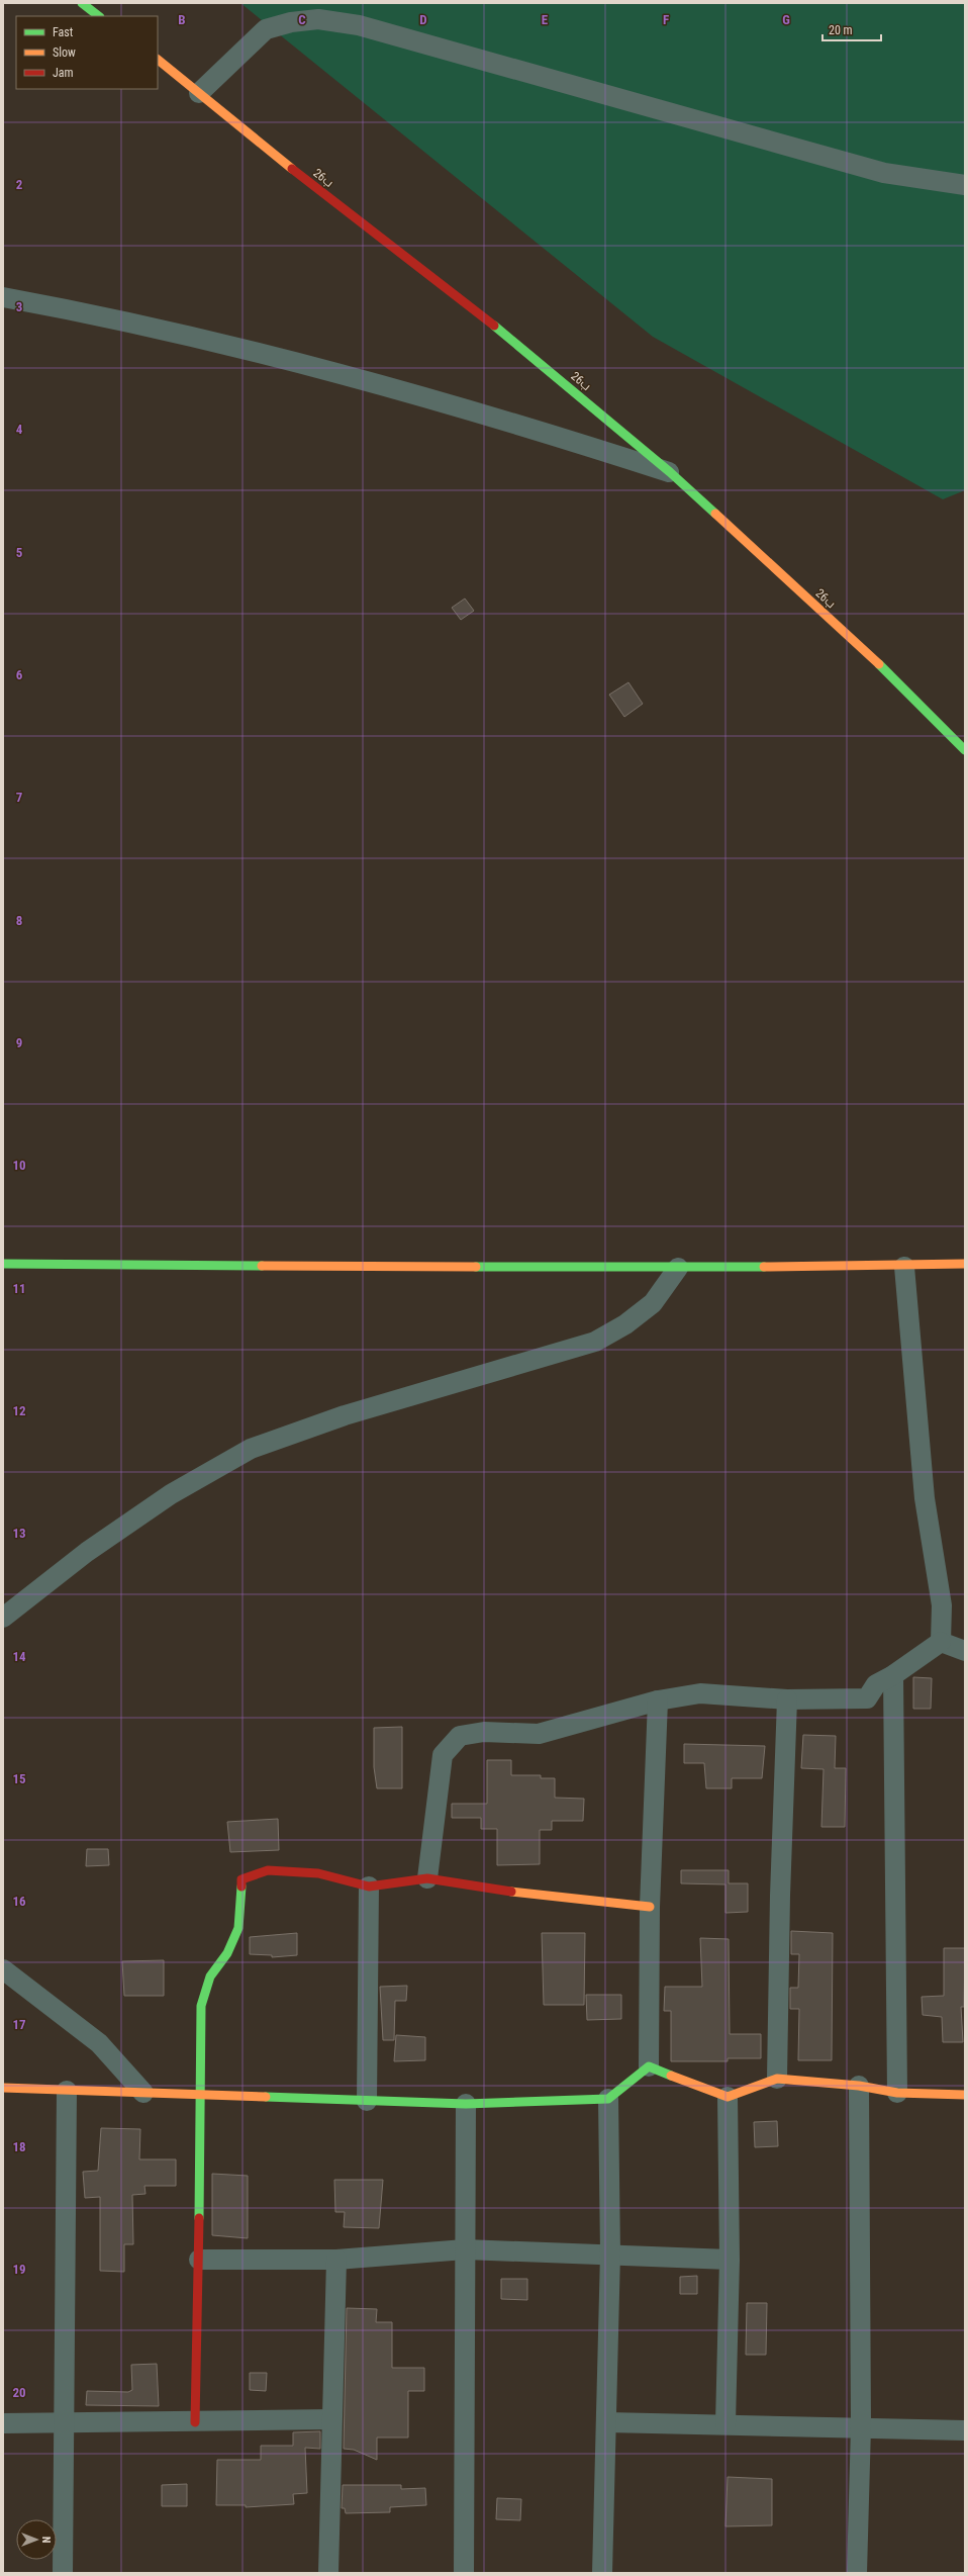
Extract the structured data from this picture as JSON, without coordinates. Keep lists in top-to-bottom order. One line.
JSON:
{"streets":{"main road":["26ب"]},"legend":["Fast","Slow","Jam"],"scale_bar":"20 m","north":"right","grid":{"columns":["B","C","D","E","F","G"],"rows":["2","3","4","5","6","7","8","9","10","11","12","13","14","15","16","17","18","19","20"]}}
